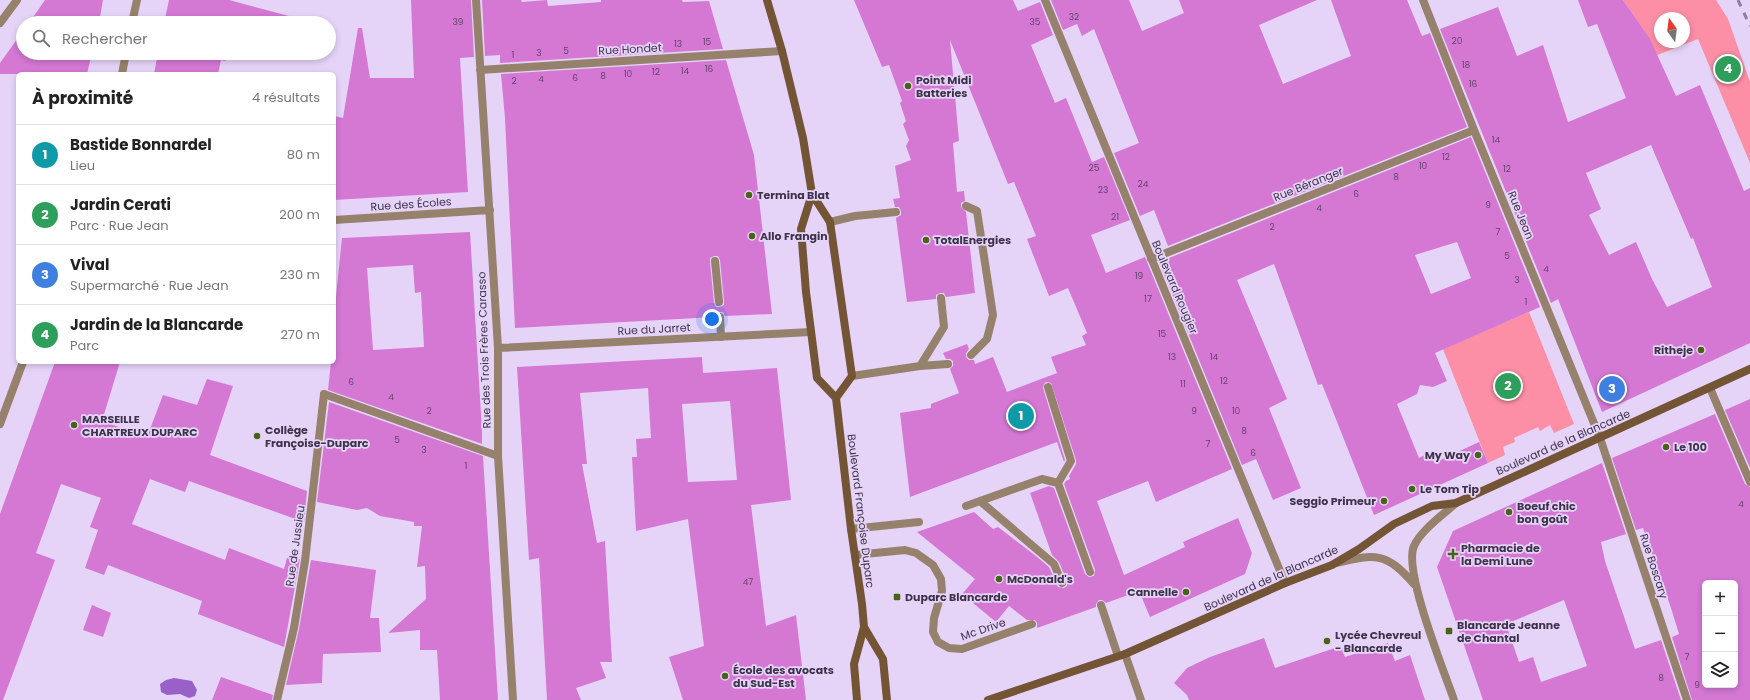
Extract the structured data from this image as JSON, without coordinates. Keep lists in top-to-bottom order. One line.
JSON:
{"streets":{"main road":["Boulevard de la Blancarde","Boulevard Françoise Duparc"],"street":["Rue Hondet","Rue Béranger","Rue des Écoles","Rue Jean","Boulevard Rougier","Rue du Jarret","Rue des Trois Frères Carasso","Rue de Jussieu","Rue Boscary","Mc Drive"]},"crossings":[["Rue Hondet","Rue des Trois Frères Carasso"],["Rue Béranger","Rue Jean"],["Rue Béranger","Boulevard Rougier"],["Rue des Écoles","Rue des Trois Frères Carasso"],["Rue Jean","Boulevard de la Blancarde"],["Rue Jean","Rue Boscary"],["Boulevard Rougier","Boulevard de la Blancarde"],["Rue du Jarret","Rue des Trois Frères Carasso"],["Rue des Trois Frères Carasso","Rue de Jussieu"],["Boulevard de la Blancarde","Rue Boscary"],["Boulevard Françoise Duparc","Mc Drive"]],"places":{"other":["Point Midi Batteries","Termina Blat","Allo Frangin","TotalEnergies","Ritheje","MARSEILLE CHARTREUX DUPARC","Collège Françoise-Duparc","Le 100","My Way","Le Tom Tip","Seggio Primeur","Boeuf chic bon goût","McDonald's","Cannelle","Lycée Chevreul - Blancarde","École des avocats du Sud-Est"],"health":["Pharmacie de la Demi Lune"],"transit":["Duparc Blancarde","Blancarde Jeanne de Chantal"]},"house_numbers":["32","39","35","20","15","13","5","3","1","18","16","14","12","10","8","6","4","2","16","14","12","10","25","12","8","24","23","6","9","4","21","2","7","5","4","19","3","17","1","15","13","14","12","6","11","4","2","9","10","8","5","7","3","6","1","4","47","7","8","9"],"north":"top","page":{"search":"Rechercher","pins":["4","2","3","1"],"heading":["À proximité","4 résultats"],"list":[{"mark":"1","name":"Bastide Bonnardel","note":"Lieu","value":"80 m"},{"mark":"2","name":"Jardin Cerati","note":"Parc · Rue Jean","value":"200 m"},{"mark":"3","name":"Vival","note":"Supermarché · Rue Jean","value":"230 m"},{"mark":"4","name":"Jardin de la Blancarde","note":"Parc","value":"270 m"}],"map_buttons":["+","−"]}}
